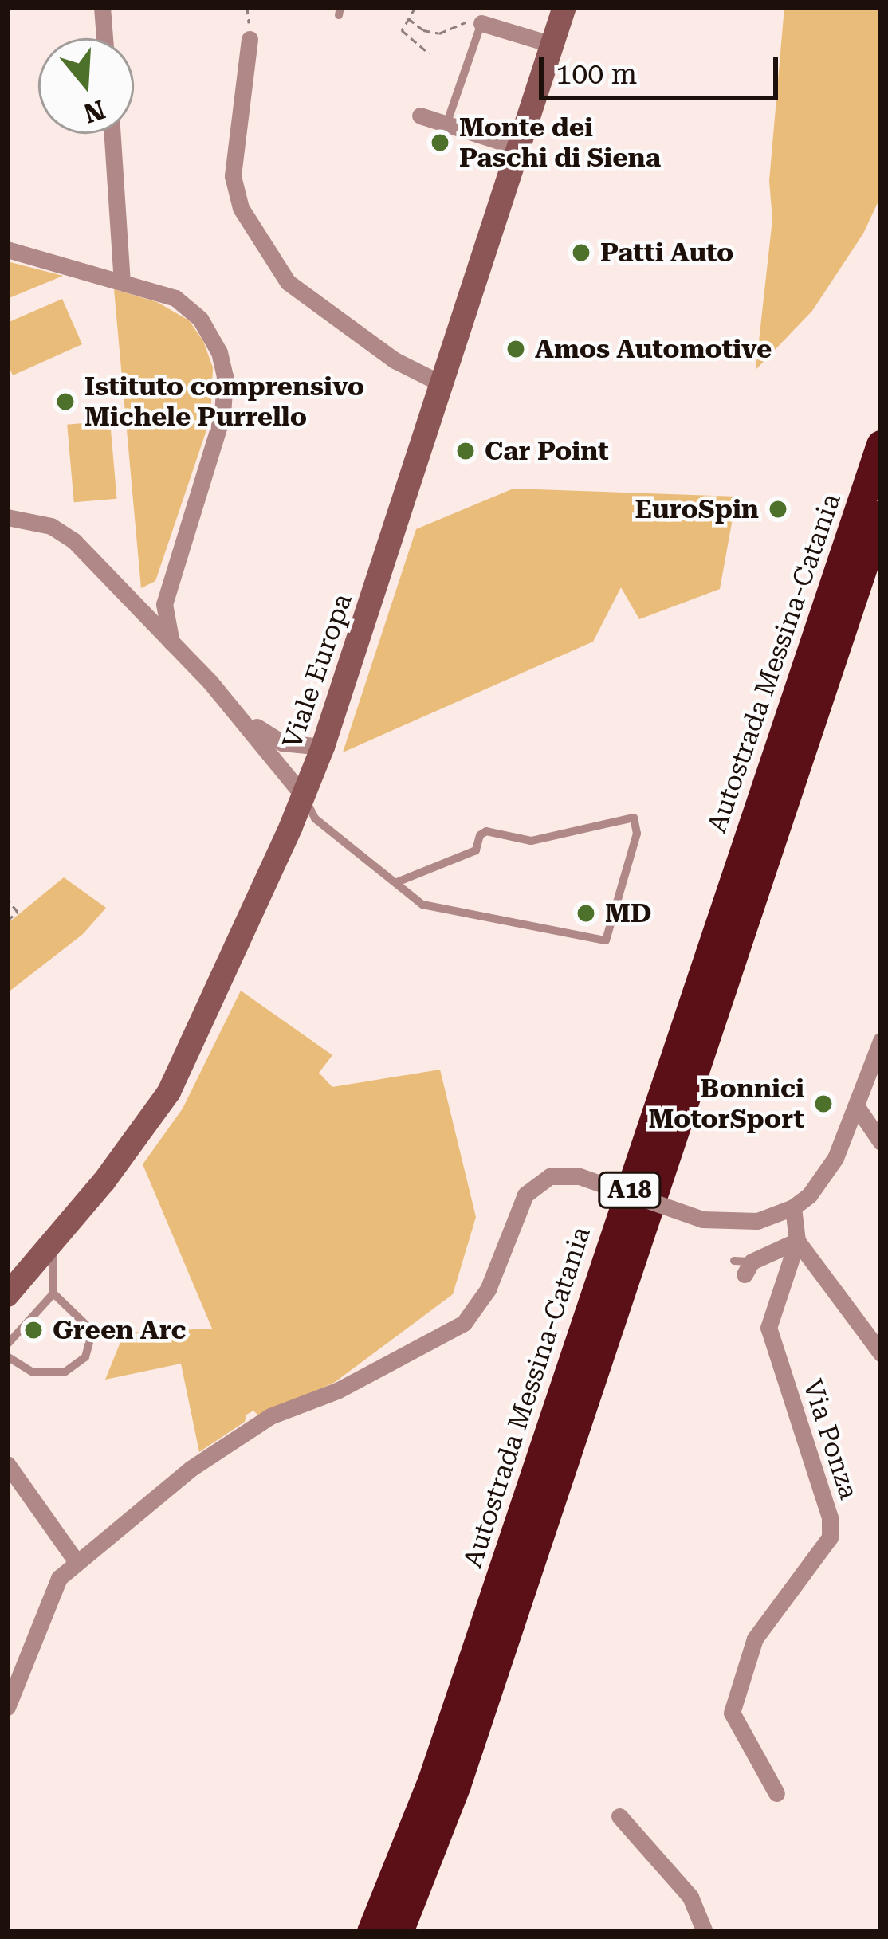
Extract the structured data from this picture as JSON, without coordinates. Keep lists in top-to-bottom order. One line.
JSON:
{"streets":{"highway":["Autostrada Messina-Catania","A18"],"main road":["Viale Europa"],"street":["Via Ponza"]},"places":["Monte dei Paschi di Siena","Patti Auto","Amos Automotive","Istituto comprensivo Michele Purrello","Car Point","EuroSpin","MD","Bonnici MotorSport","Green Arc"],"scale_bar":"100 m","north":"bottom"}
